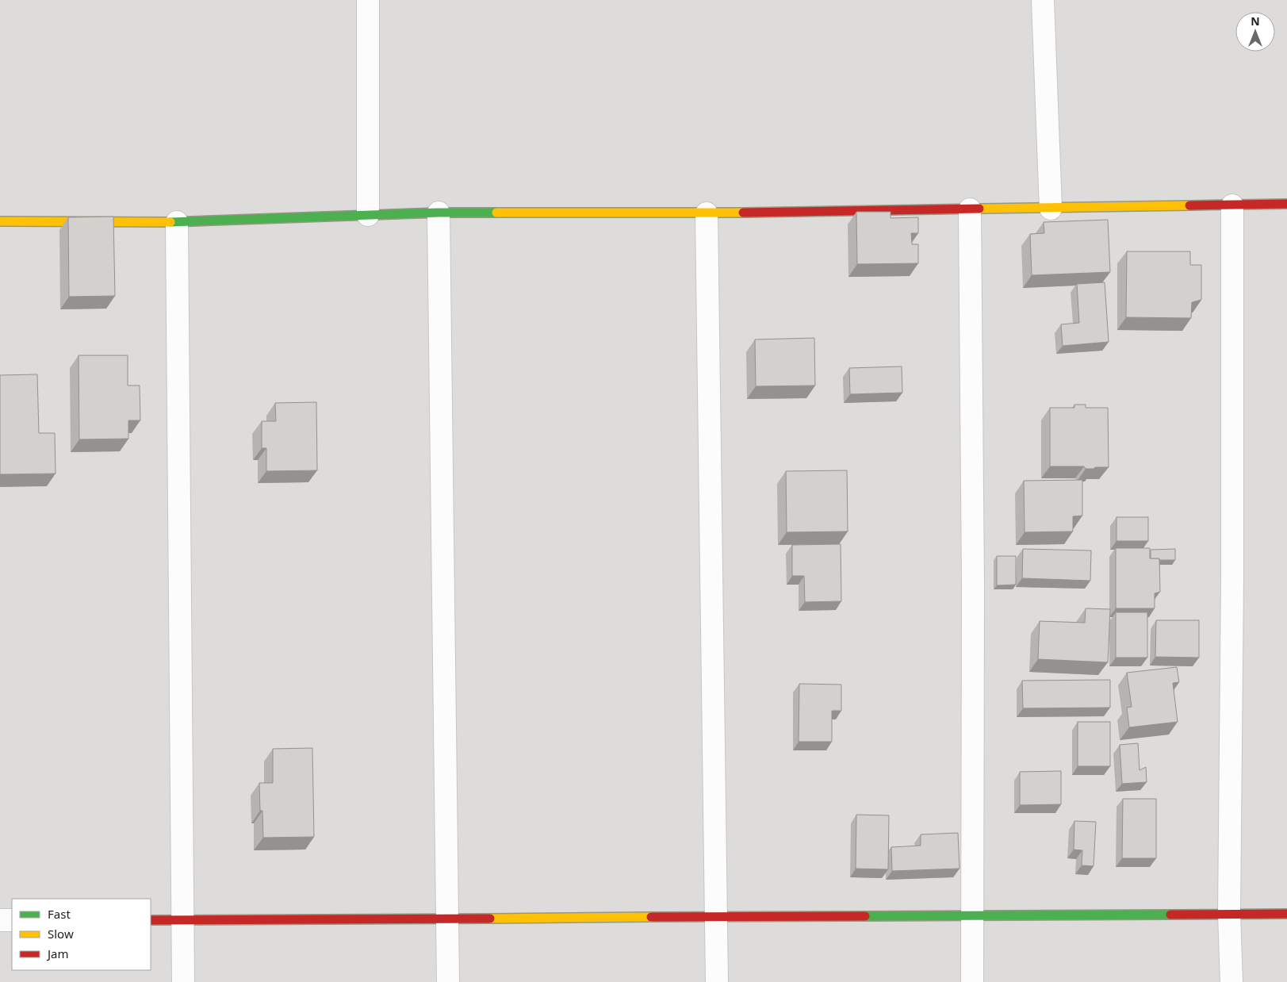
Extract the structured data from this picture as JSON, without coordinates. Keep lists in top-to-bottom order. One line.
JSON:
{"legend":["Fast","Slow","Jam"],"north":"top"}
